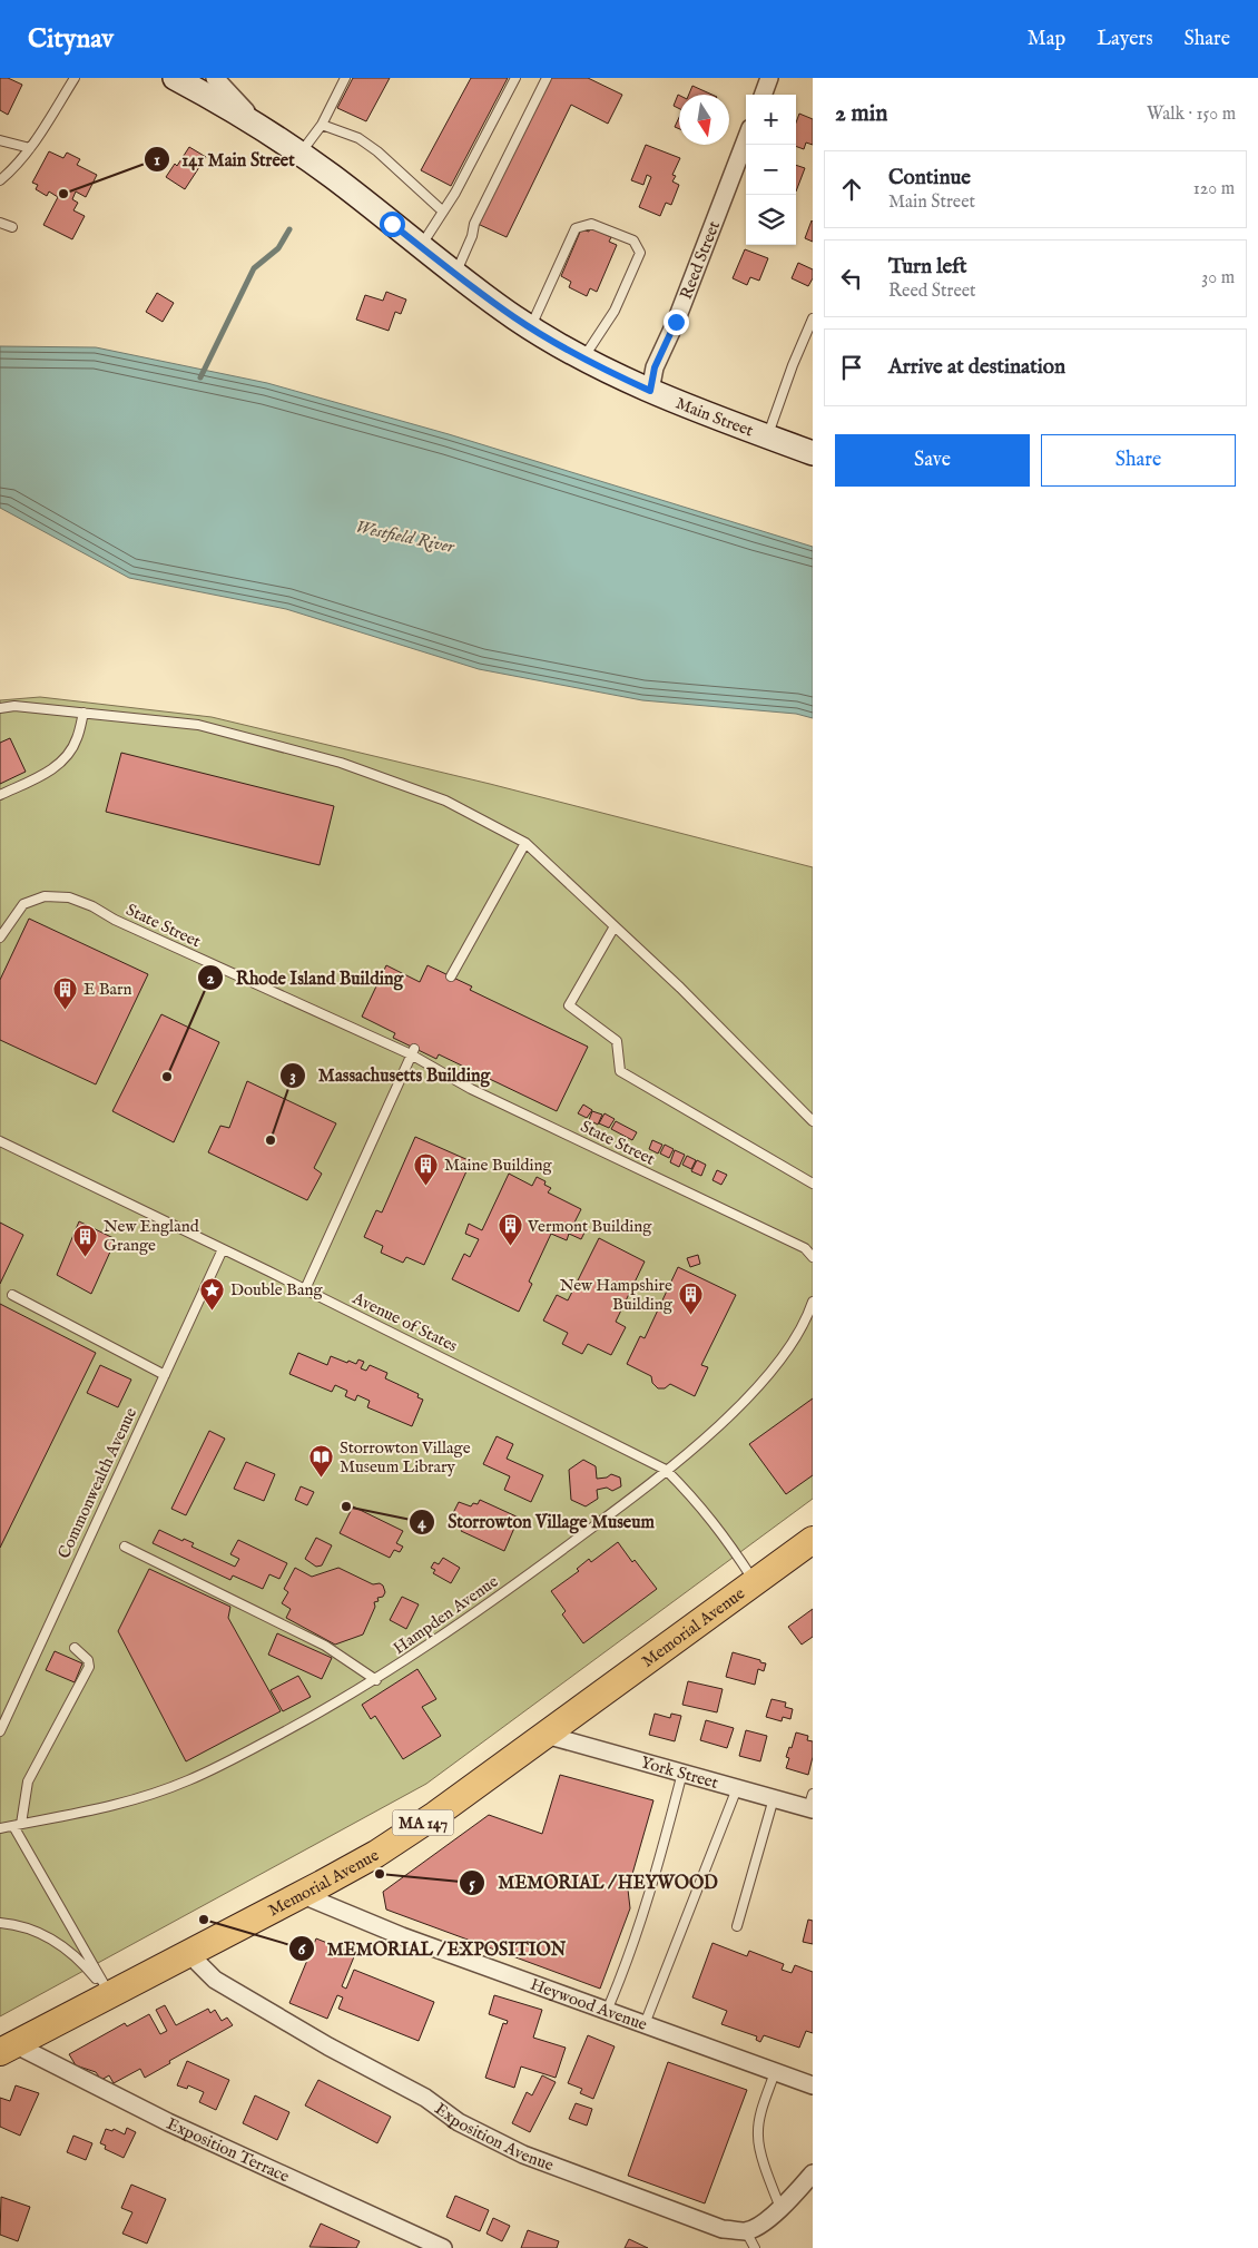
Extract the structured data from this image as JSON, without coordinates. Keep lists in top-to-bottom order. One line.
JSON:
{"streets":{"main road":["Main Street","Memorial Avenue","MA 147"],"street":["Reed Street","York Street","Heywood Avenue","Exposition Avenue","Exposition Terrace"],"lane":["State Street","Avenue of States","Commonwealth Avenue","Hampden Avenue"]},"crossings":[["Reed Street","Main Street"],["Avenue of States","Commonwealth Avenue"],["Avenue of States","Hampden Avenue"],["Avenue of States","Memorial Avenue"],["Memorial Avenue","York Street"],["Memorial Avenue","Heywood Avenue"],["Memorial Avenue","Exposition Avenue"],["Memorial Avenue","Exposition Terrace"]],"water":["Westfield River"],"places":{"other":["141 Main Street","Rhode Island Building","Massachusetts Building","Storrowton Village Museum","MEMORIAL / HEYWOOD","MEMORIAL / EXPOSITION"],"building":["E Barn","Maine Building","Vermont Building","New England Grange","New Hampshire Building"],"place":["Double Bang"],"library":["Storrowton Village Museum Library"]},"north":"bottom","page":{"header":"Citynav","nav":["Map","Layers","Share"],"heading":["2 min","Walk · 150 m"],"map_buttons":["+","−"],"list":[["Continue","Main Street","120 m"],["Turn left","Reed Street","30 m"],"Arrive at destination"],"buttons":["Save","Share"]}}
